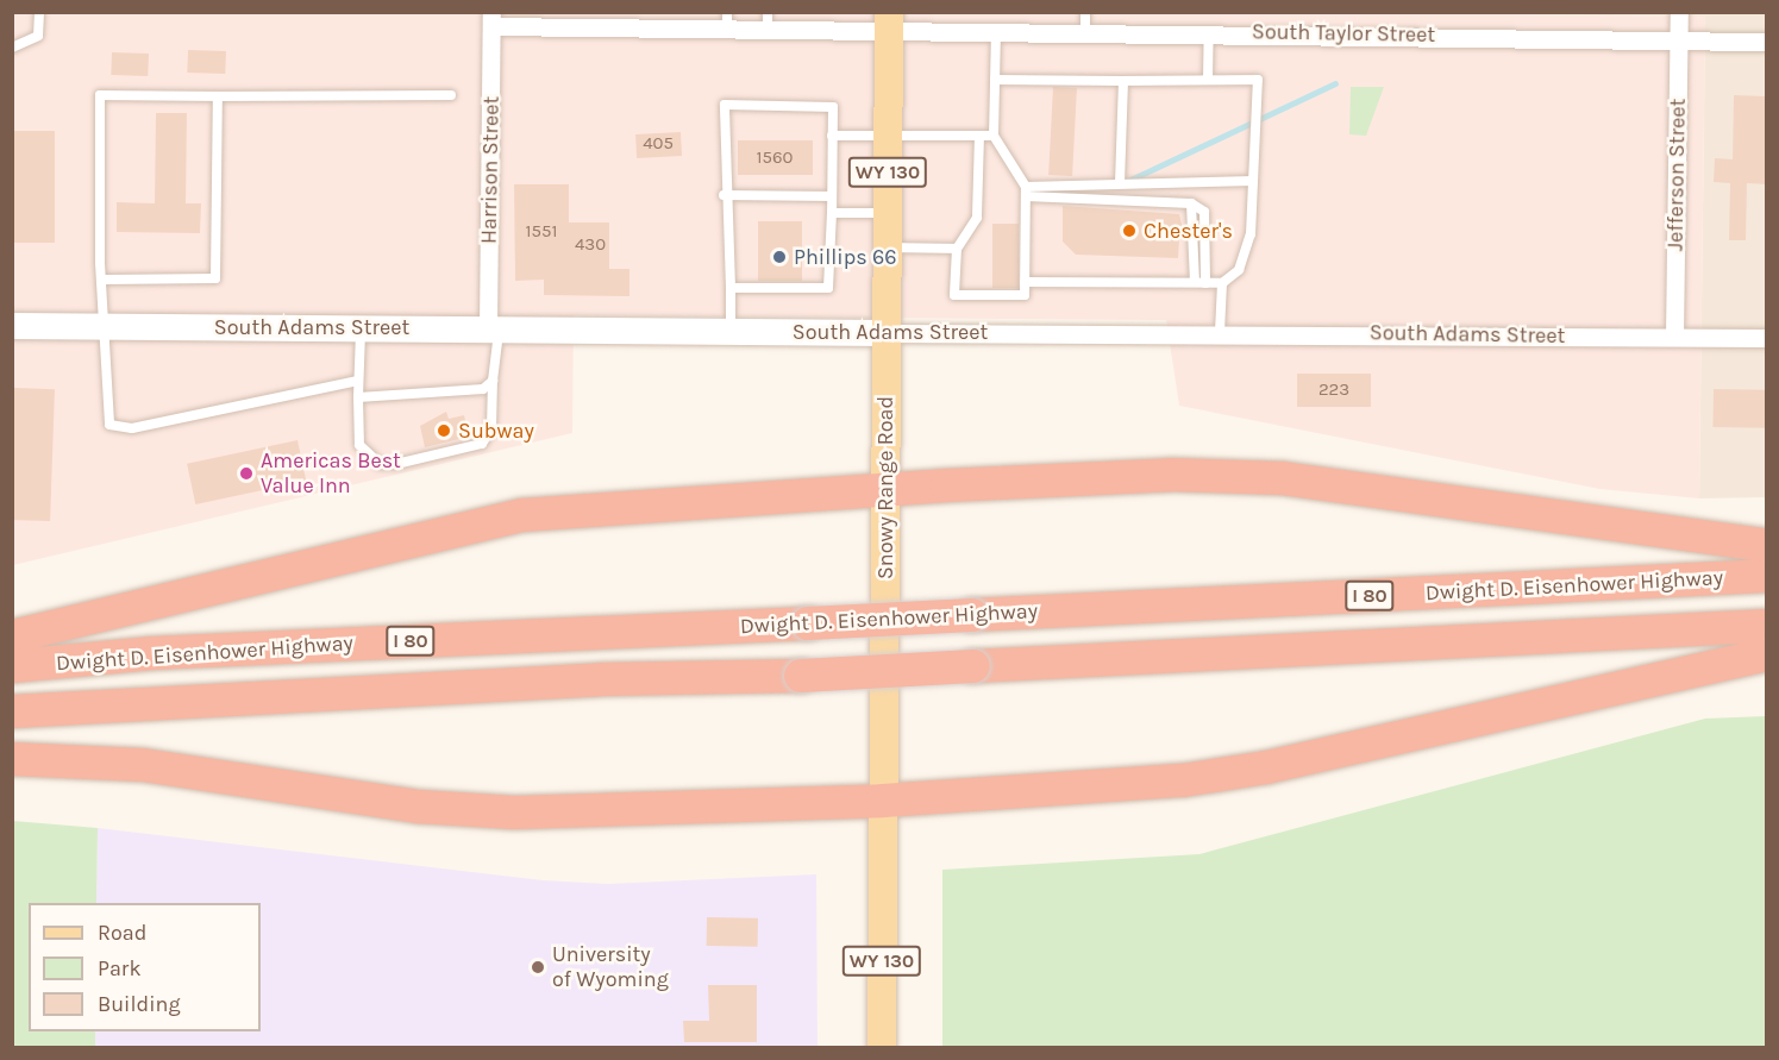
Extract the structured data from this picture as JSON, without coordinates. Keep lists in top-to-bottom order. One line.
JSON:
{"streets":{"highway":["Dwight D. Eisenhower Highway","I 80"],"main road":["WY 130","Snowy Range Road"],"street":["South Taylor Street","Harrison Street","Jefferson Street","South Adams Street"]},"crossings":[["South Taylor Street","Harrison Street"],["South Taylor Street","Jefferson Street"],["South Taylor Street","Snowy Range Road"],["Harrison Street","South Adams Street"],["Jefferson Street","South Adams Street"],["South Adams Street","Snowy Range Road"]],"places":["Chester's","Phillips 66","Subway","Americas Best Value Inn","University of Wyoming"],"house_numbers":["405","1560","1551","430","223"],"legend":["Road","Park","Building"]}
